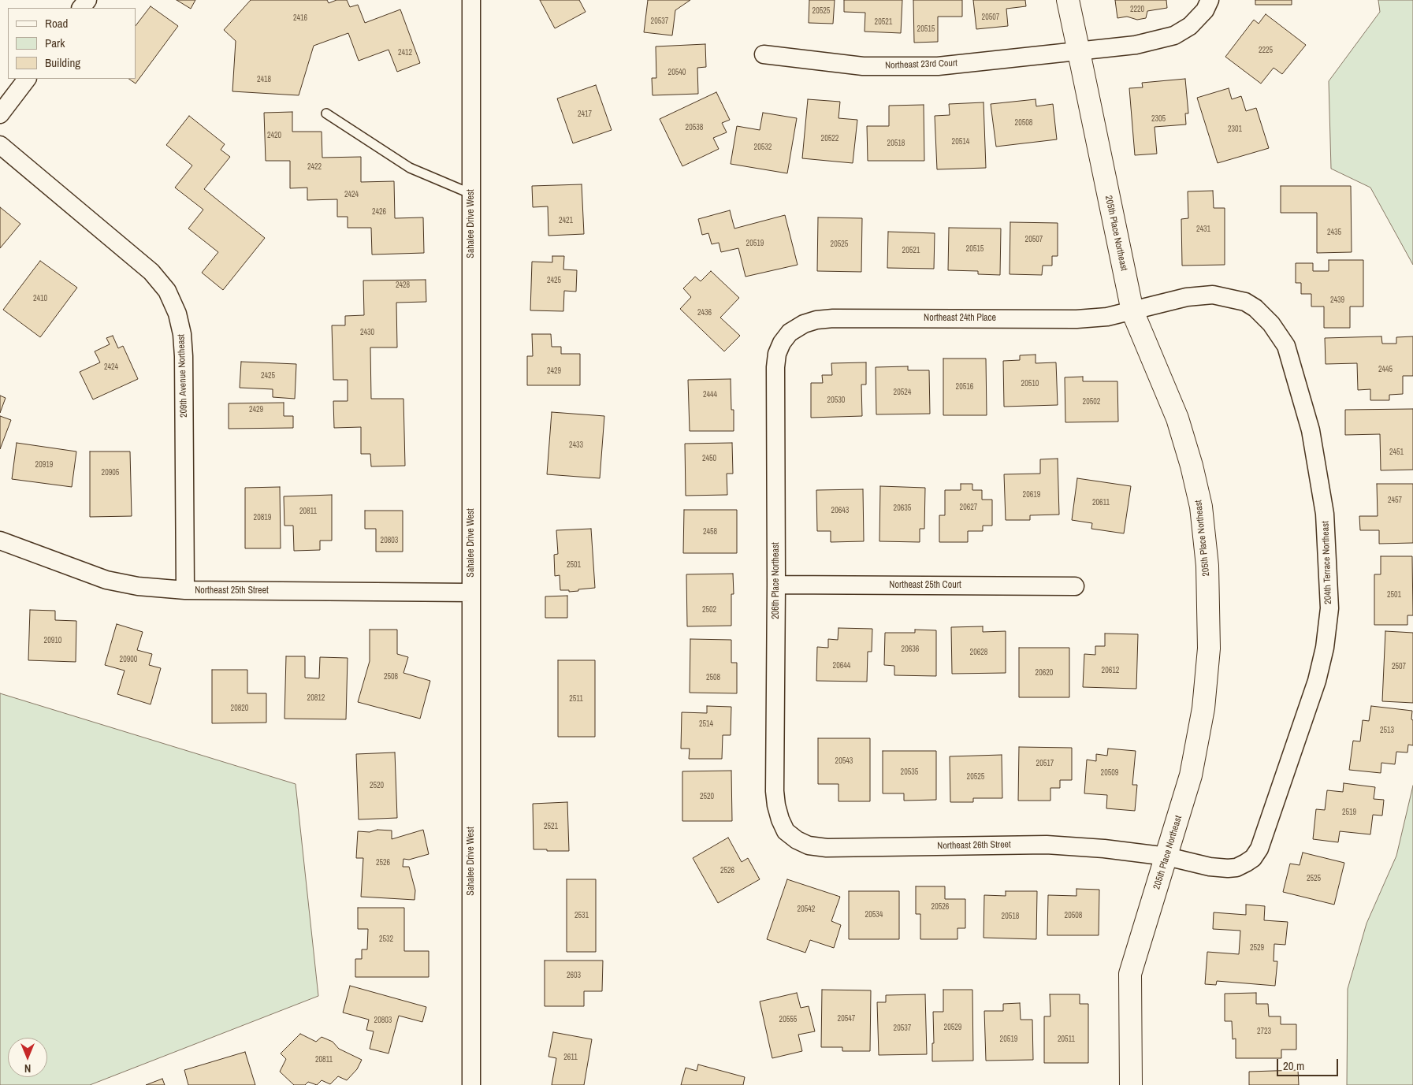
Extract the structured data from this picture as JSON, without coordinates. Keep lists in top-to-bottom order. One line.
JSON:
{"streets":{"street":["Northeast 23rd Court","Sahalee Drive West","205th Place Northeast","Northeast 24th Place","209th Avenue Northeast","204th Terrace Northeast","206th Place Northeast","Northeast 25th Court","Northeast 25th Street","Northeast 26th Street"]},"crossings":[["Northeast 23rd Court","205th Place Northeast"],["Sahalee Drive West","Northeast 25th Street"],["205th Place Northeast","Northeast 24th Place"],["205th Place Northeast","204th Terrace Northeast"],["205th Place Northeast","Northeast 26th Street"],["Northeast 24th Place","204th Terrace Northeast"],["Northeast 24th Place","206th Place Northeast"],["209th Avenue Northeast","Northeast 25th Street"],["204th Terrace Northeast","Northeast 26th Street"],["206th Place Northeast","Northeast 25th Court"],["206th Place Northeast","Northeast 26th Street"]],"house_numbers":["2220","20525","20507","2416","20537","20521","20515","2225","2412","20540","2418","2417","2305","20508","20538","2301","2420","20522","20514","20518","20532","2422","2424","2426","2421","2431","2435","20507","20519","20525","20515","20521","2425","2428","2410","2439","2436","2430","2424","2445","2429","2425","20510","20516","20524","2444","20530","20502","2429","2433","2451","2450","20919","20905","20619","2457","20611","20627","20635","20643","20811","20819","2458","20803","2501","2501","2502","20910","20636","20628","20900","20644","2507","20612","20620","2508","2508","20812","2511","20820","2514","2513","20543","20517","20535","20509","20525","2520","2520","2519","2521","2526","2526","2525","20526","20542","20534","2531","20508","20518","2532","2529","2603","20547","20555","20803","20529","20537","2723","20519","20511","2611","20811"],"legend":["Road","Park","Building"],"scale_bar":"20 m","north":"bottom"}
